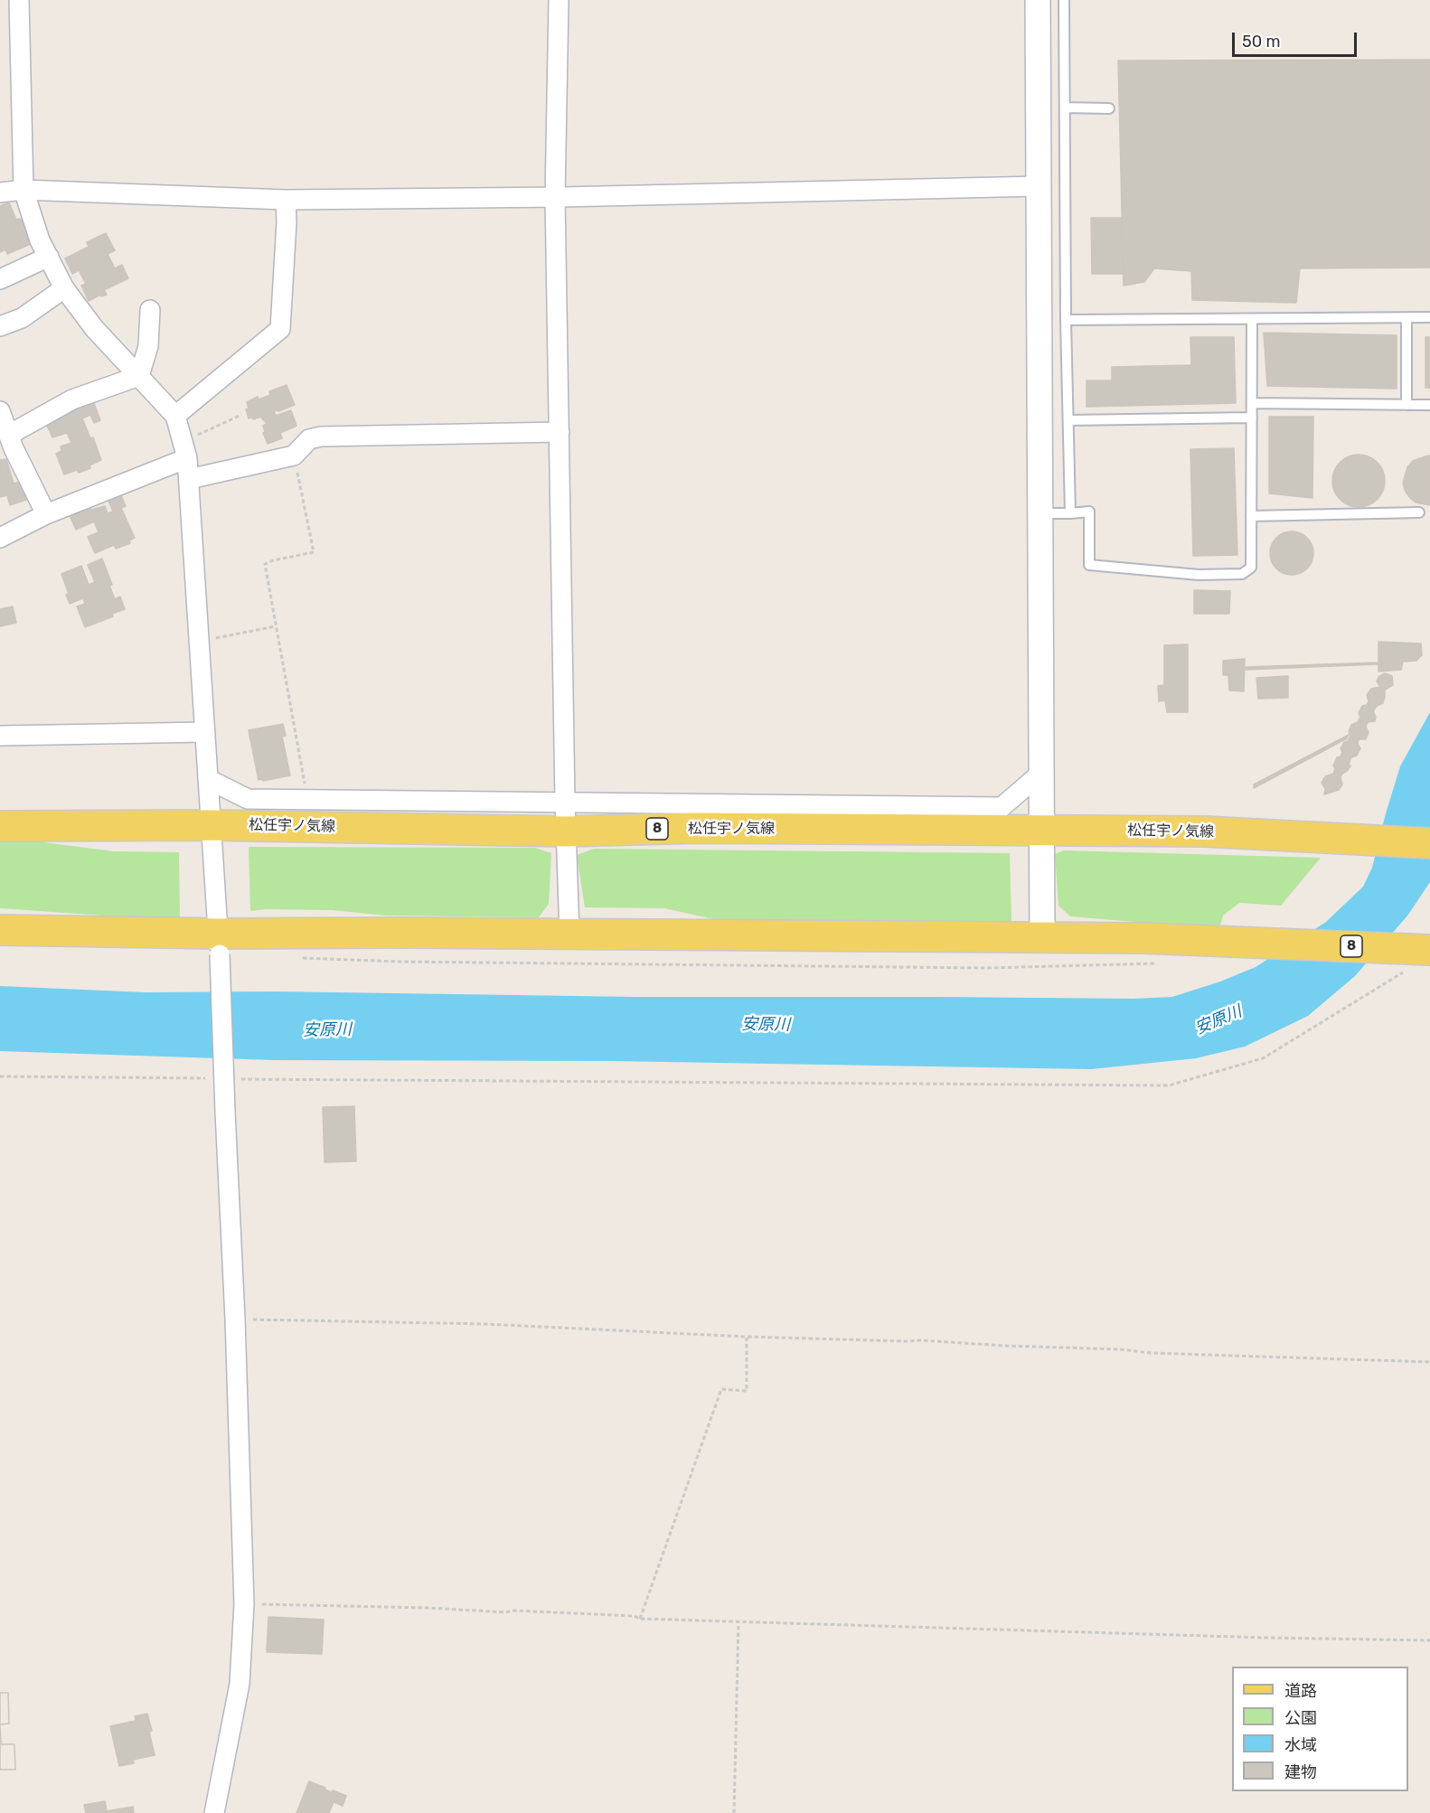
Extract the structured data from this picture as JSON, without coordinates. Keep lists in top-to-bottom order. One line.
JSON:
{"streets":{"main road":["松任宇ノ気線","8"]},"water":["安原川"],"legend":["道路","公園","水域","建物"],"scale_bar":"50 m"}
